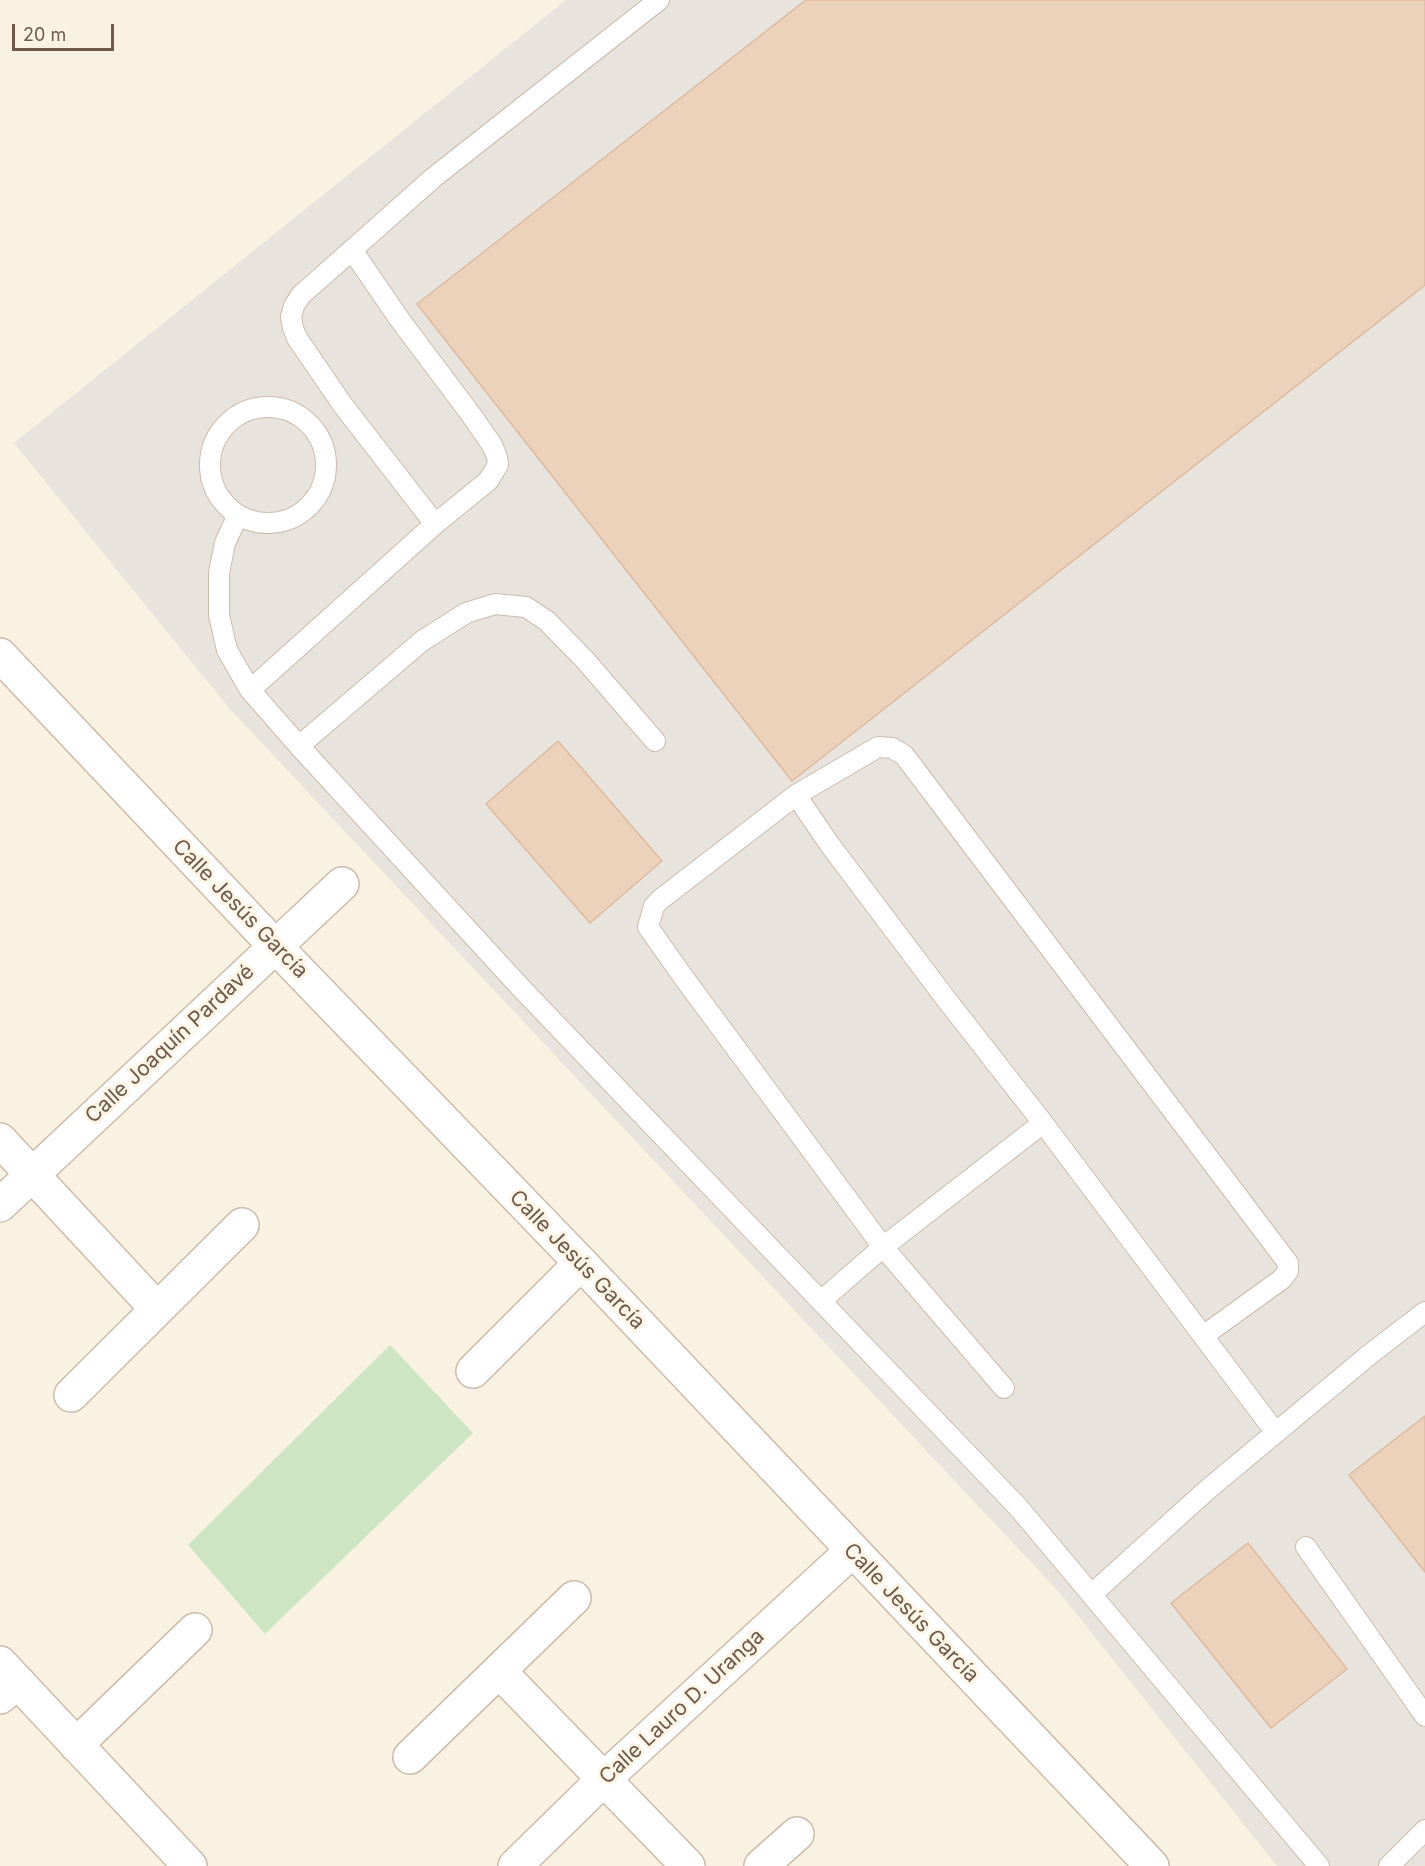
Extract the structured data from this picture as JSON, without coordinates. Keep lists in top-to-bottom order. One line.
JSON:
{"streets":{"street":["Calle Jesús García","Calle Joaquín Pardavé","Calle Lauro D. Uranga"]},"crossings":[["Calle Jesús García","Calle Joaquín Pardavé"],["Calle Jesús García","Calle Lauro D. Uranga"]],"scale_bar":"20 m"}
